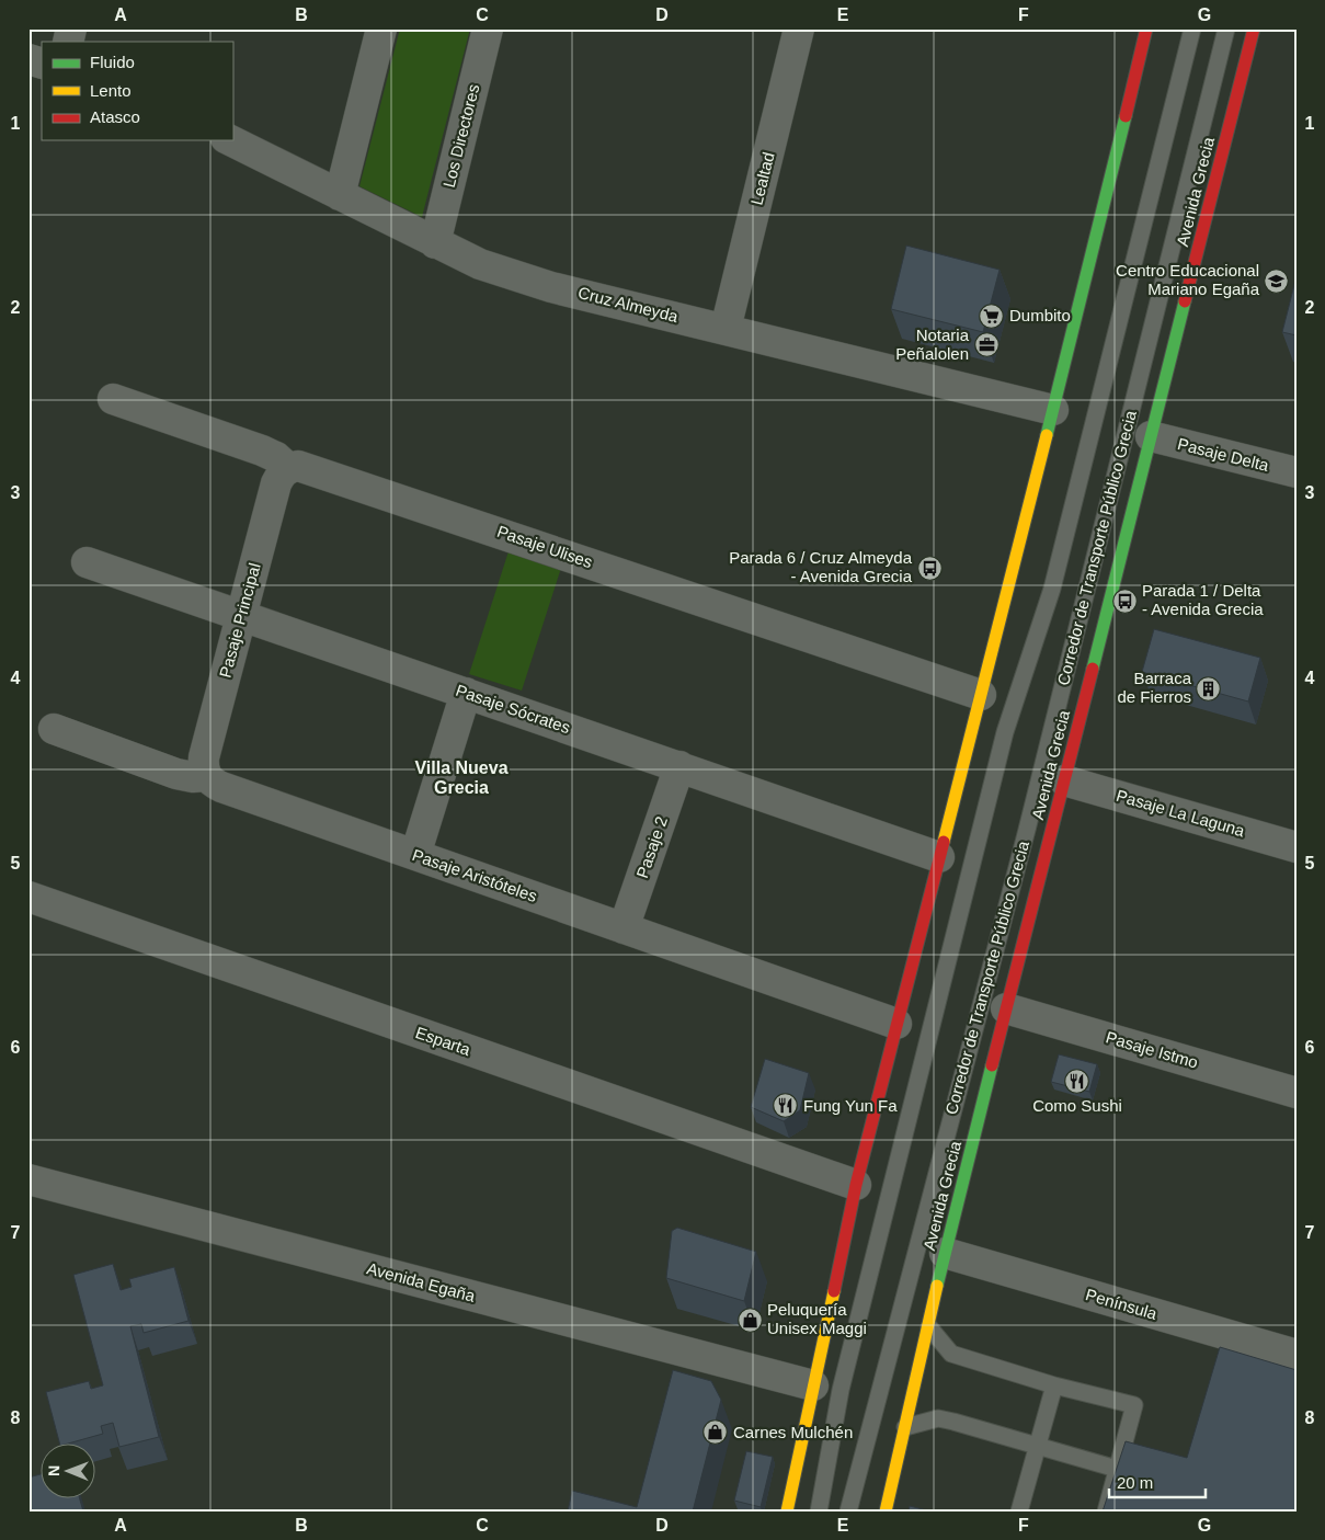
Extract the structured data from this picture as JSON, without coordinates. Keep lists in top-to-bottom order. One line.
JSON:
{"streets":{"main road":["Avenida Grecia"],"street":["Los Directores","Lealtad","Cruz Almeyda","Pasaje Delta","Pasaje Ulises","Pasaje Principal","Pasaje Sócrates","Pasaje La Laguna","Pasaje 2","Pasaje Aristóteles","Esparta","Pasaje Istmo","Avenida Egaña","Península"],"lane":["Corredor de Transporte Público Grecia"]},"crossings":[["Los Directores","Cruz Almeyda"],["Lealtad","Cruz Almeyda"],["Avenida Grecia","Pasaje Delta"],["Avenida Grecia","Pasaje La Laguna"],["Avenida Grecia","Pasaje Istmo"],["Avenida Grecia","Península"],["Pasaje Ulises","Pasaje Principal"],["Pasaje Principal","Pasaje Sócrates"],["Pasaje Principal","Pasaje Aristóteles"],["Pasaje Sócrates","Pasaje 2"],["Pasaje 2","Pasaje Aristóteles"]],"districts":["Villa Nueva Grecia"],"places":{"school or university":["Centro Educacional Mariano Egaña"],"supermarket":["Dumbito"],"office":["Notaria Peñalolen"],"bus stop":["Parada 6 / Cruz Almeyda - Avenida Grecia","Parada 1 / Delta - Avenida Grecia"],"building":["Barraca de Fierros"],"restaurant":["Como Sushi","Fung Yun Fa"],"shop":["Peluquería Unisex Maggi","Carnes Mulchén"]},"legend":["Fluido","Lento","Atasco"],"scale_bar":"20 m","north":"left","grid":{"columns":["A","B","C","D","E","F","G"],"rows":["1","2","3","4","5","6","7","8"]}}
